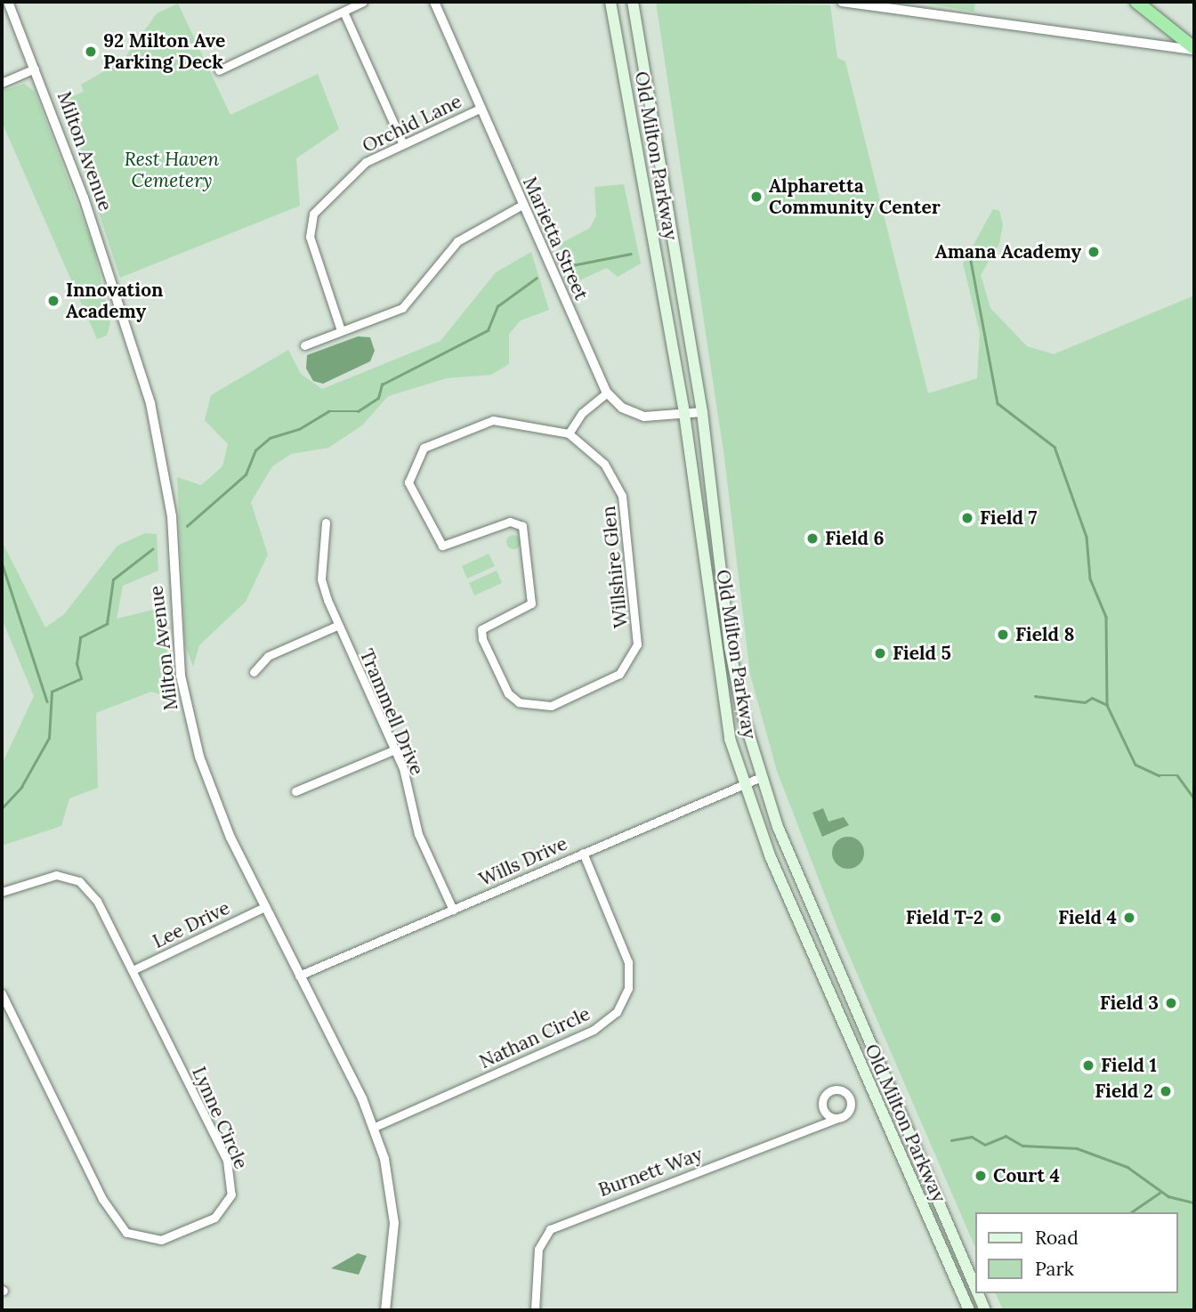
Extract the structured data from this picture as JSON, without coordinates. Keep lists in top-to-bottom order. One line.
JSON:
{"streets":{"main road":["Old Milton Parkway"],"street":["Orchid Lane","Milton Avenue","Marietta Street","Willshire Glen","Trammell Drive","Wills Drive","Lee Drive","Nathan Circle","Lynne Circle","Burnett Way"]},"crossings":[["Orchid Lane","Marietta Street"],["Milton Avenue","Wills Drive"],["Milton Avenue","Lee Drive"],["Milton Avenue","Nathan Circle"],["Old Milton Parkway","Marietta Street"],["Old Milton Parkway","Wills Drive"],["Trammell Drive","Wills Drive"],["Wills Drive","Nathan Circle"],["Lee Drive","Lynne Circle"]],"parks":["Rest Haven Cemetery"],"places":["92 Milton Ave Parking Deck","Alpharetta Community Center","Amana Academy","Innovation Academy","Field 7","Field 6","Field 8","Field 5","Field T-2","Field 4","Field 3","Field 1","Field 2","Court 4"],"legend":["Road","Park"]}
